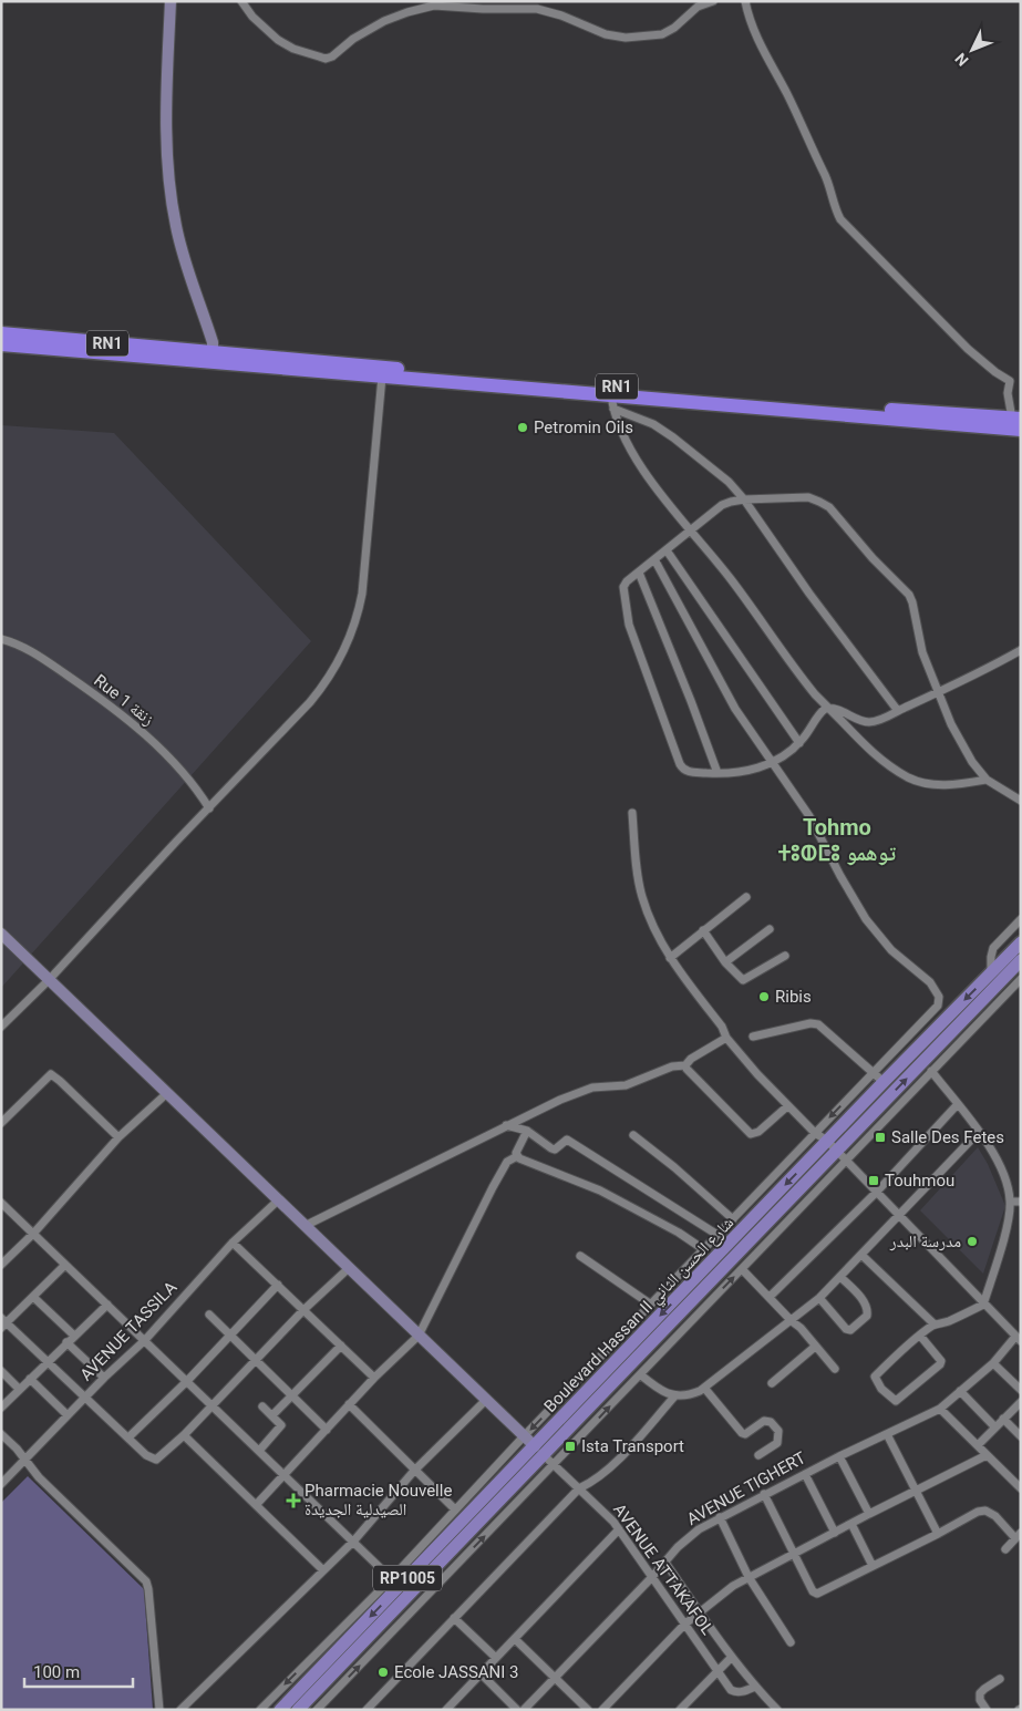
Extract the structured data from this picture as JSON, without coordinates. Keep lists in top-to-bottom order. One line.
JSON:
{"streets":{"highway":["RN1"],"main road":["Boulevard Hassan II شارع الحسن الثاني","RP1005"],"street":["Rue 1 زنقة","AVENUE TASSILA","AVENUE TIGHERT","AVENUE ATTAKAFOL"]},"crossings":[["Boulevard Hassan II شارع الحسن الثاني","AVENUE ATTAKAFOL"],["AVENUE TIGHERT","AVENUE ATTAKAFOL"]],"districts":["Tohmo ⵜⵓⵀⵎⵓ توهمو"],"places":{"other":["Petromin Oils","Ribis","مدرسة البدر","Ecole JASSANI 3"],"transit":["Salle Des Fetes","Touhmou","Ista Transport"],"health":["Pharmacie Nouvelle الصيدلية الجديدة"]},"scale_bar":"100 m","north":"bottom left"}
